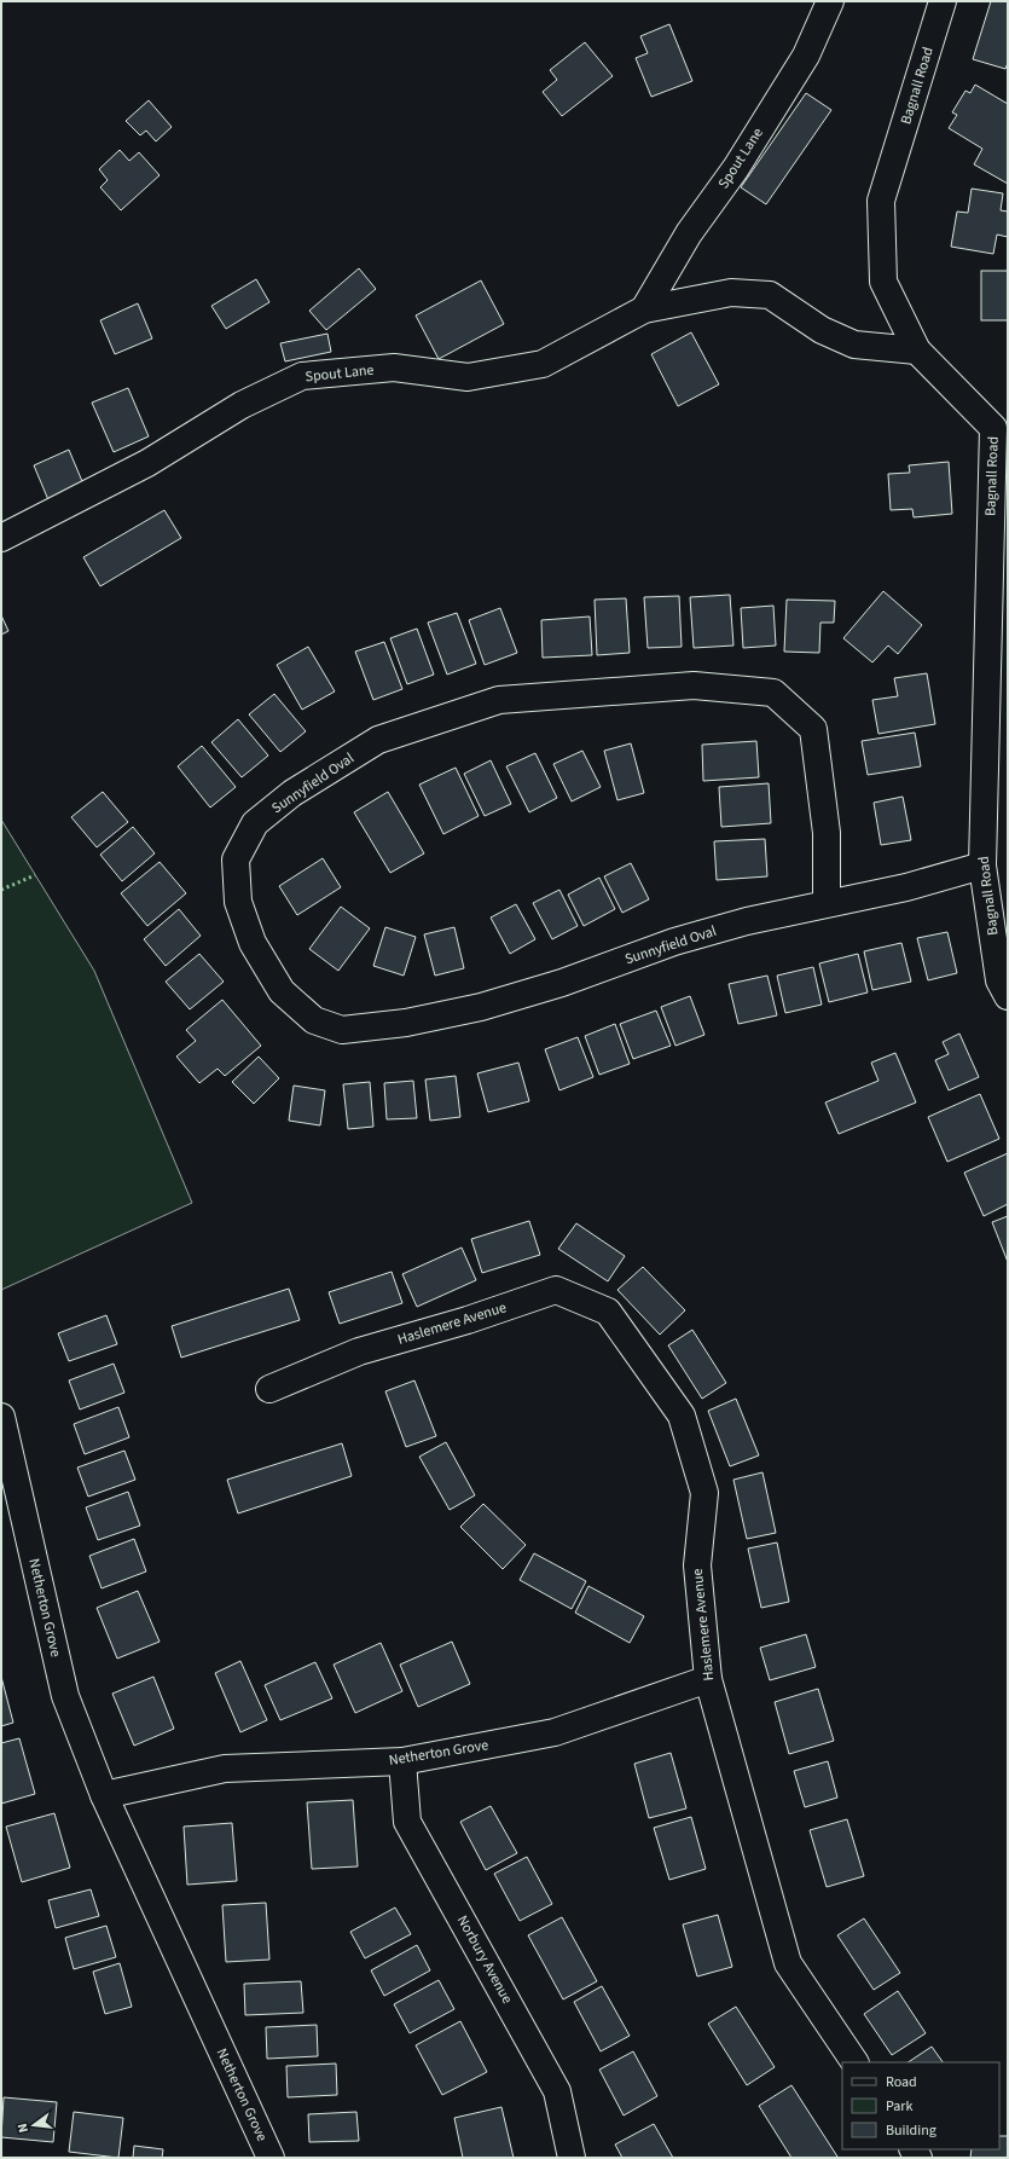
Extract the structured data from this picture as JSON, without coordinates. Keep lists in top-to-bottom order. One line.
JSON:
{"streets":{"street":["Bagnall Road","Spout Lane","Sunnyfield Oval","Haslemere Avenue","Netherton Grove","Norbury Avenue"]},"crossings":[["Bagnall Road","Spout Lane"],["Bagnall Road","Sunnyfield Oval"],["Haslemere Avenue","Netherton Grove"],["Netherton Grove","Norbury Avenue"]],"legend":["Road","Park","Building"],"north":"left"}
